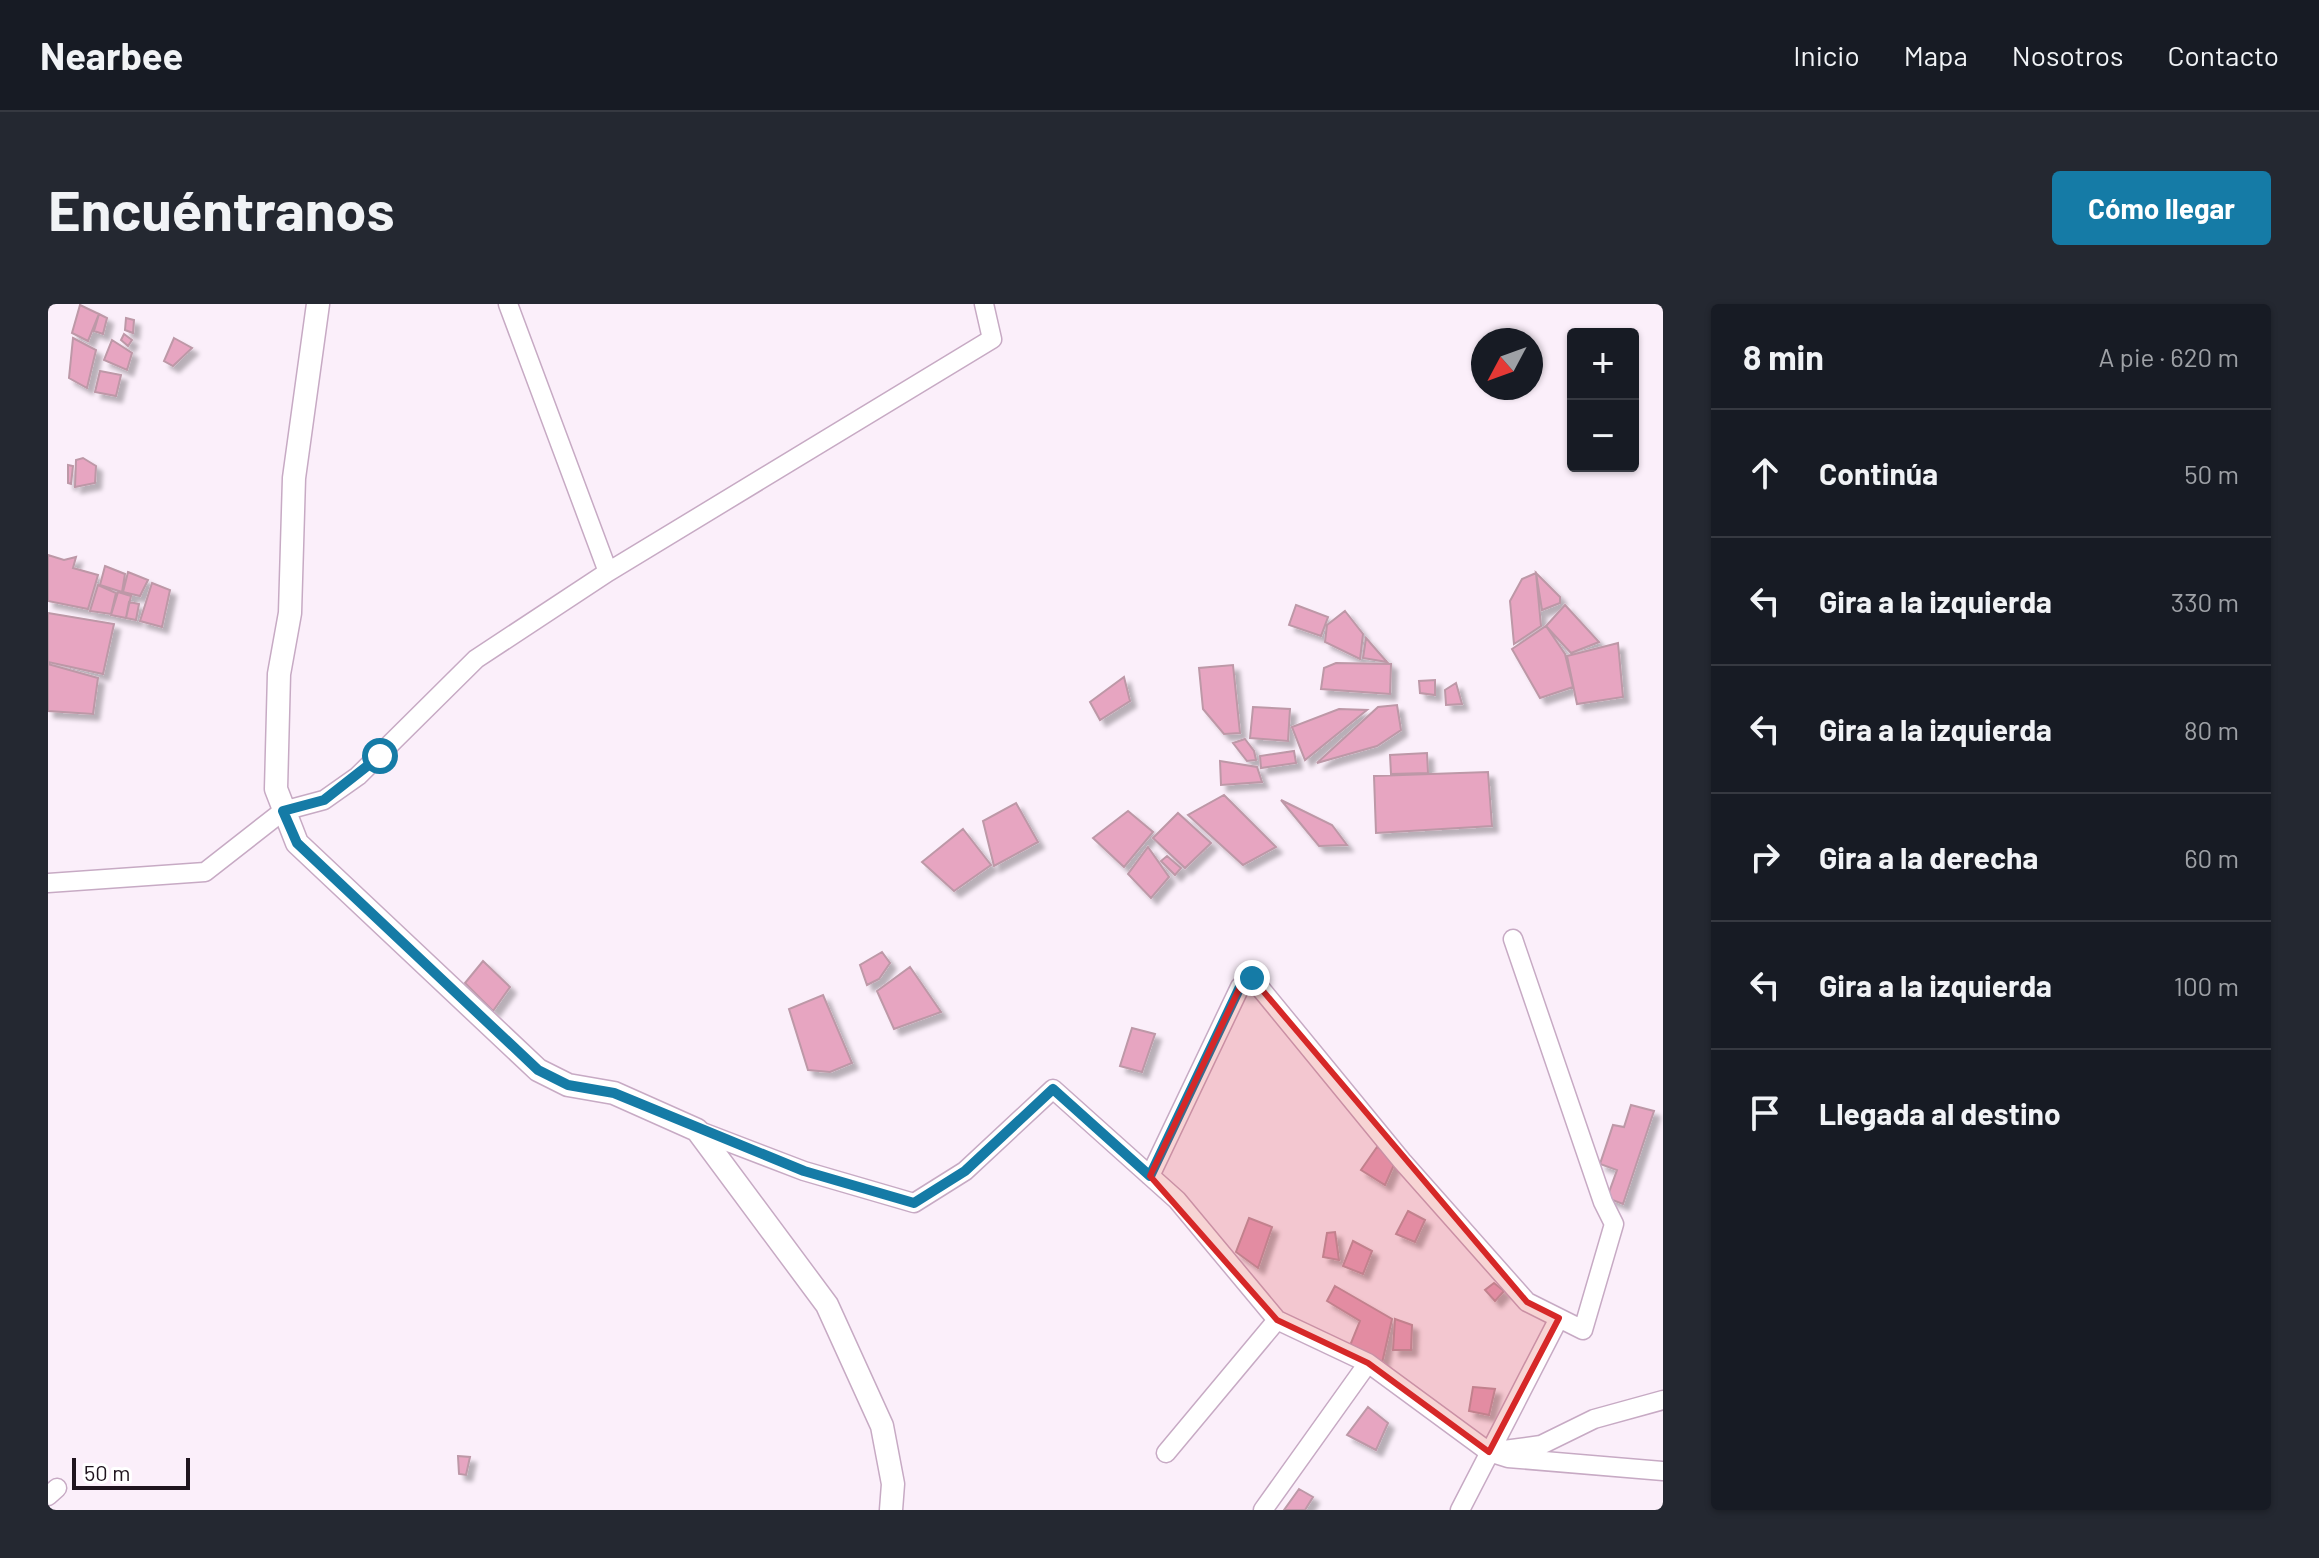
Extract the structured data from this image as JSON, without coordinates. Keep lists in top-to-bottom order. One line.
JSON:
{"scale_bar":"50 m","north":"bottom left","page":{"header":"Nearbee","nav":["Inicio","Mapa","Nosotros","Contacto"],"buttons":"Cómo llegar","title":"Encuéntranos","heading":["8 min","A pie · 620 m"],"map_buttons":["+","−"],"list":[["Continúa","50 m"],["Gira a la izquierda","330 m"],["Gira a la izquierda","80 m"],["Gira a la derecha","60 m"],["Gira a la izquierda","100 m"],"Llegada al destino"],"scale":"50 m"}}
